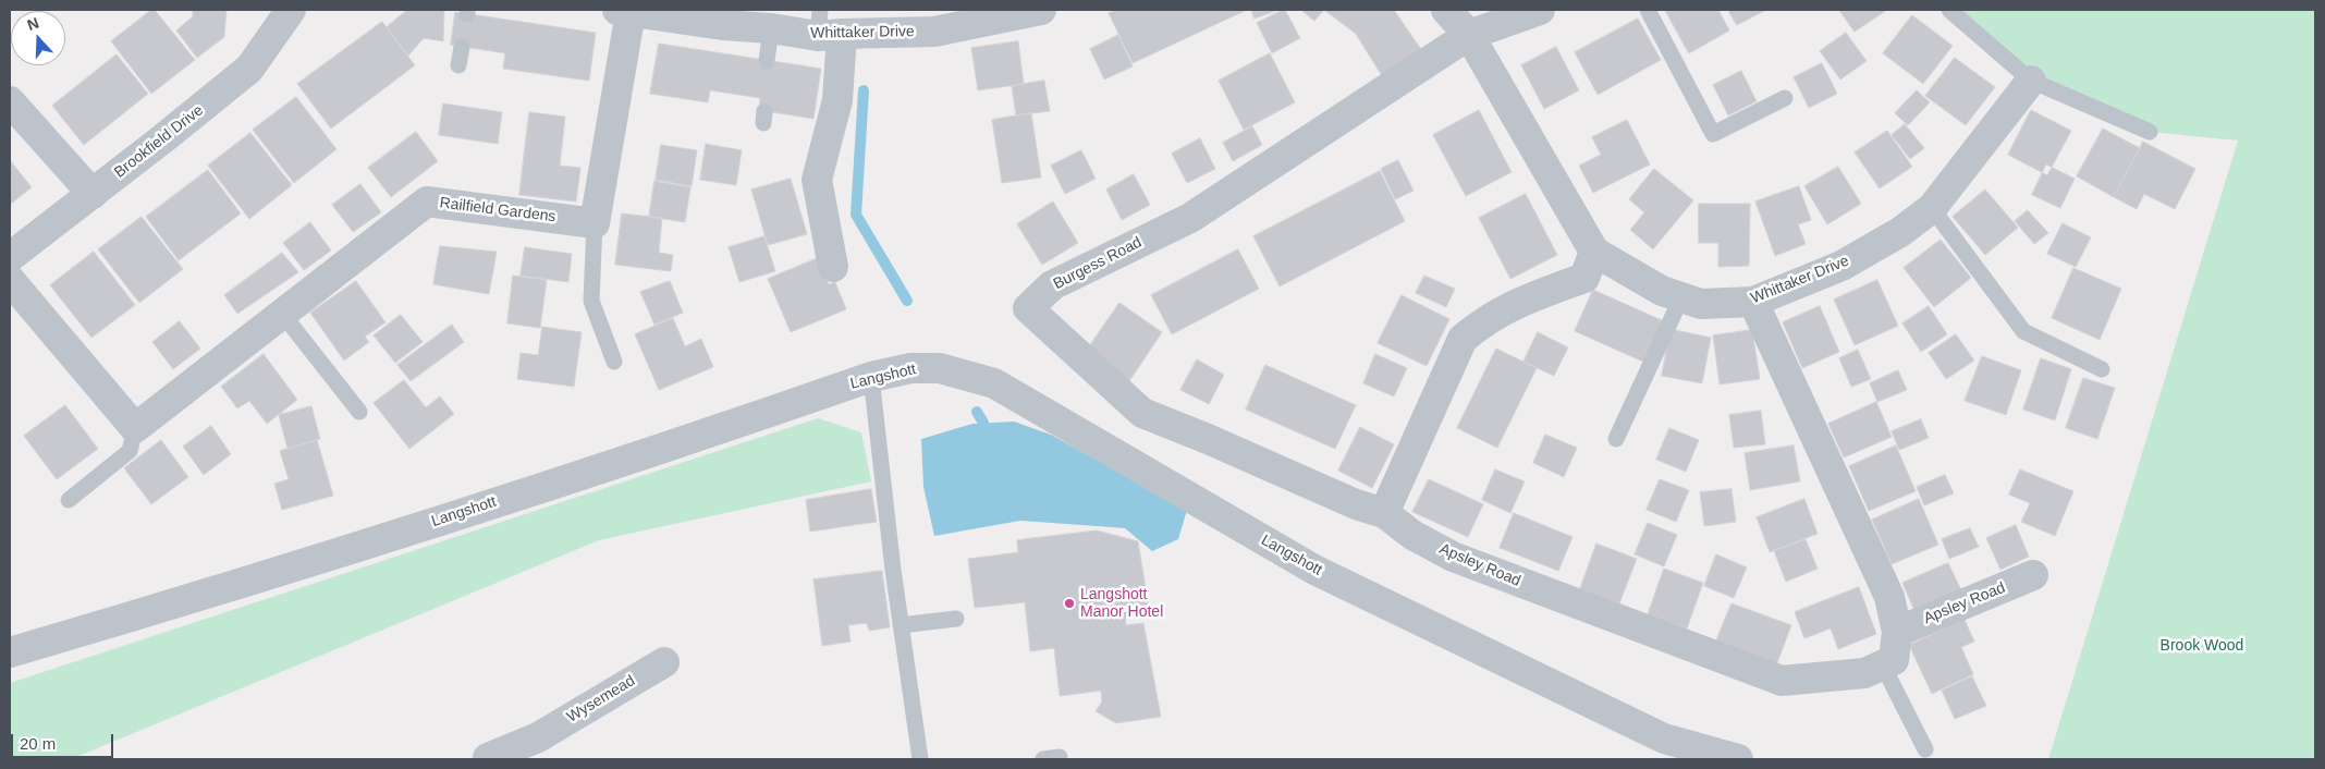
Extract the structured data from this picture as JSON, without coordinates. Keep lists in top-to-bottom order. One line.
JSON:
{"streets":{"street":["Whittaker Drive","Brookfield Drive","Railfield Gardens","Burgess Road","Langshott","Apsley Road","Wysemead"]},"crossings":[["Whittaker Drive","Burgess Road"],["Burgess Road","Apsley Road"]],"parks":["Brook Wood"],"places":["Langshott Manor Hotel"],"scale_bar":"20 m","north":"top"}
